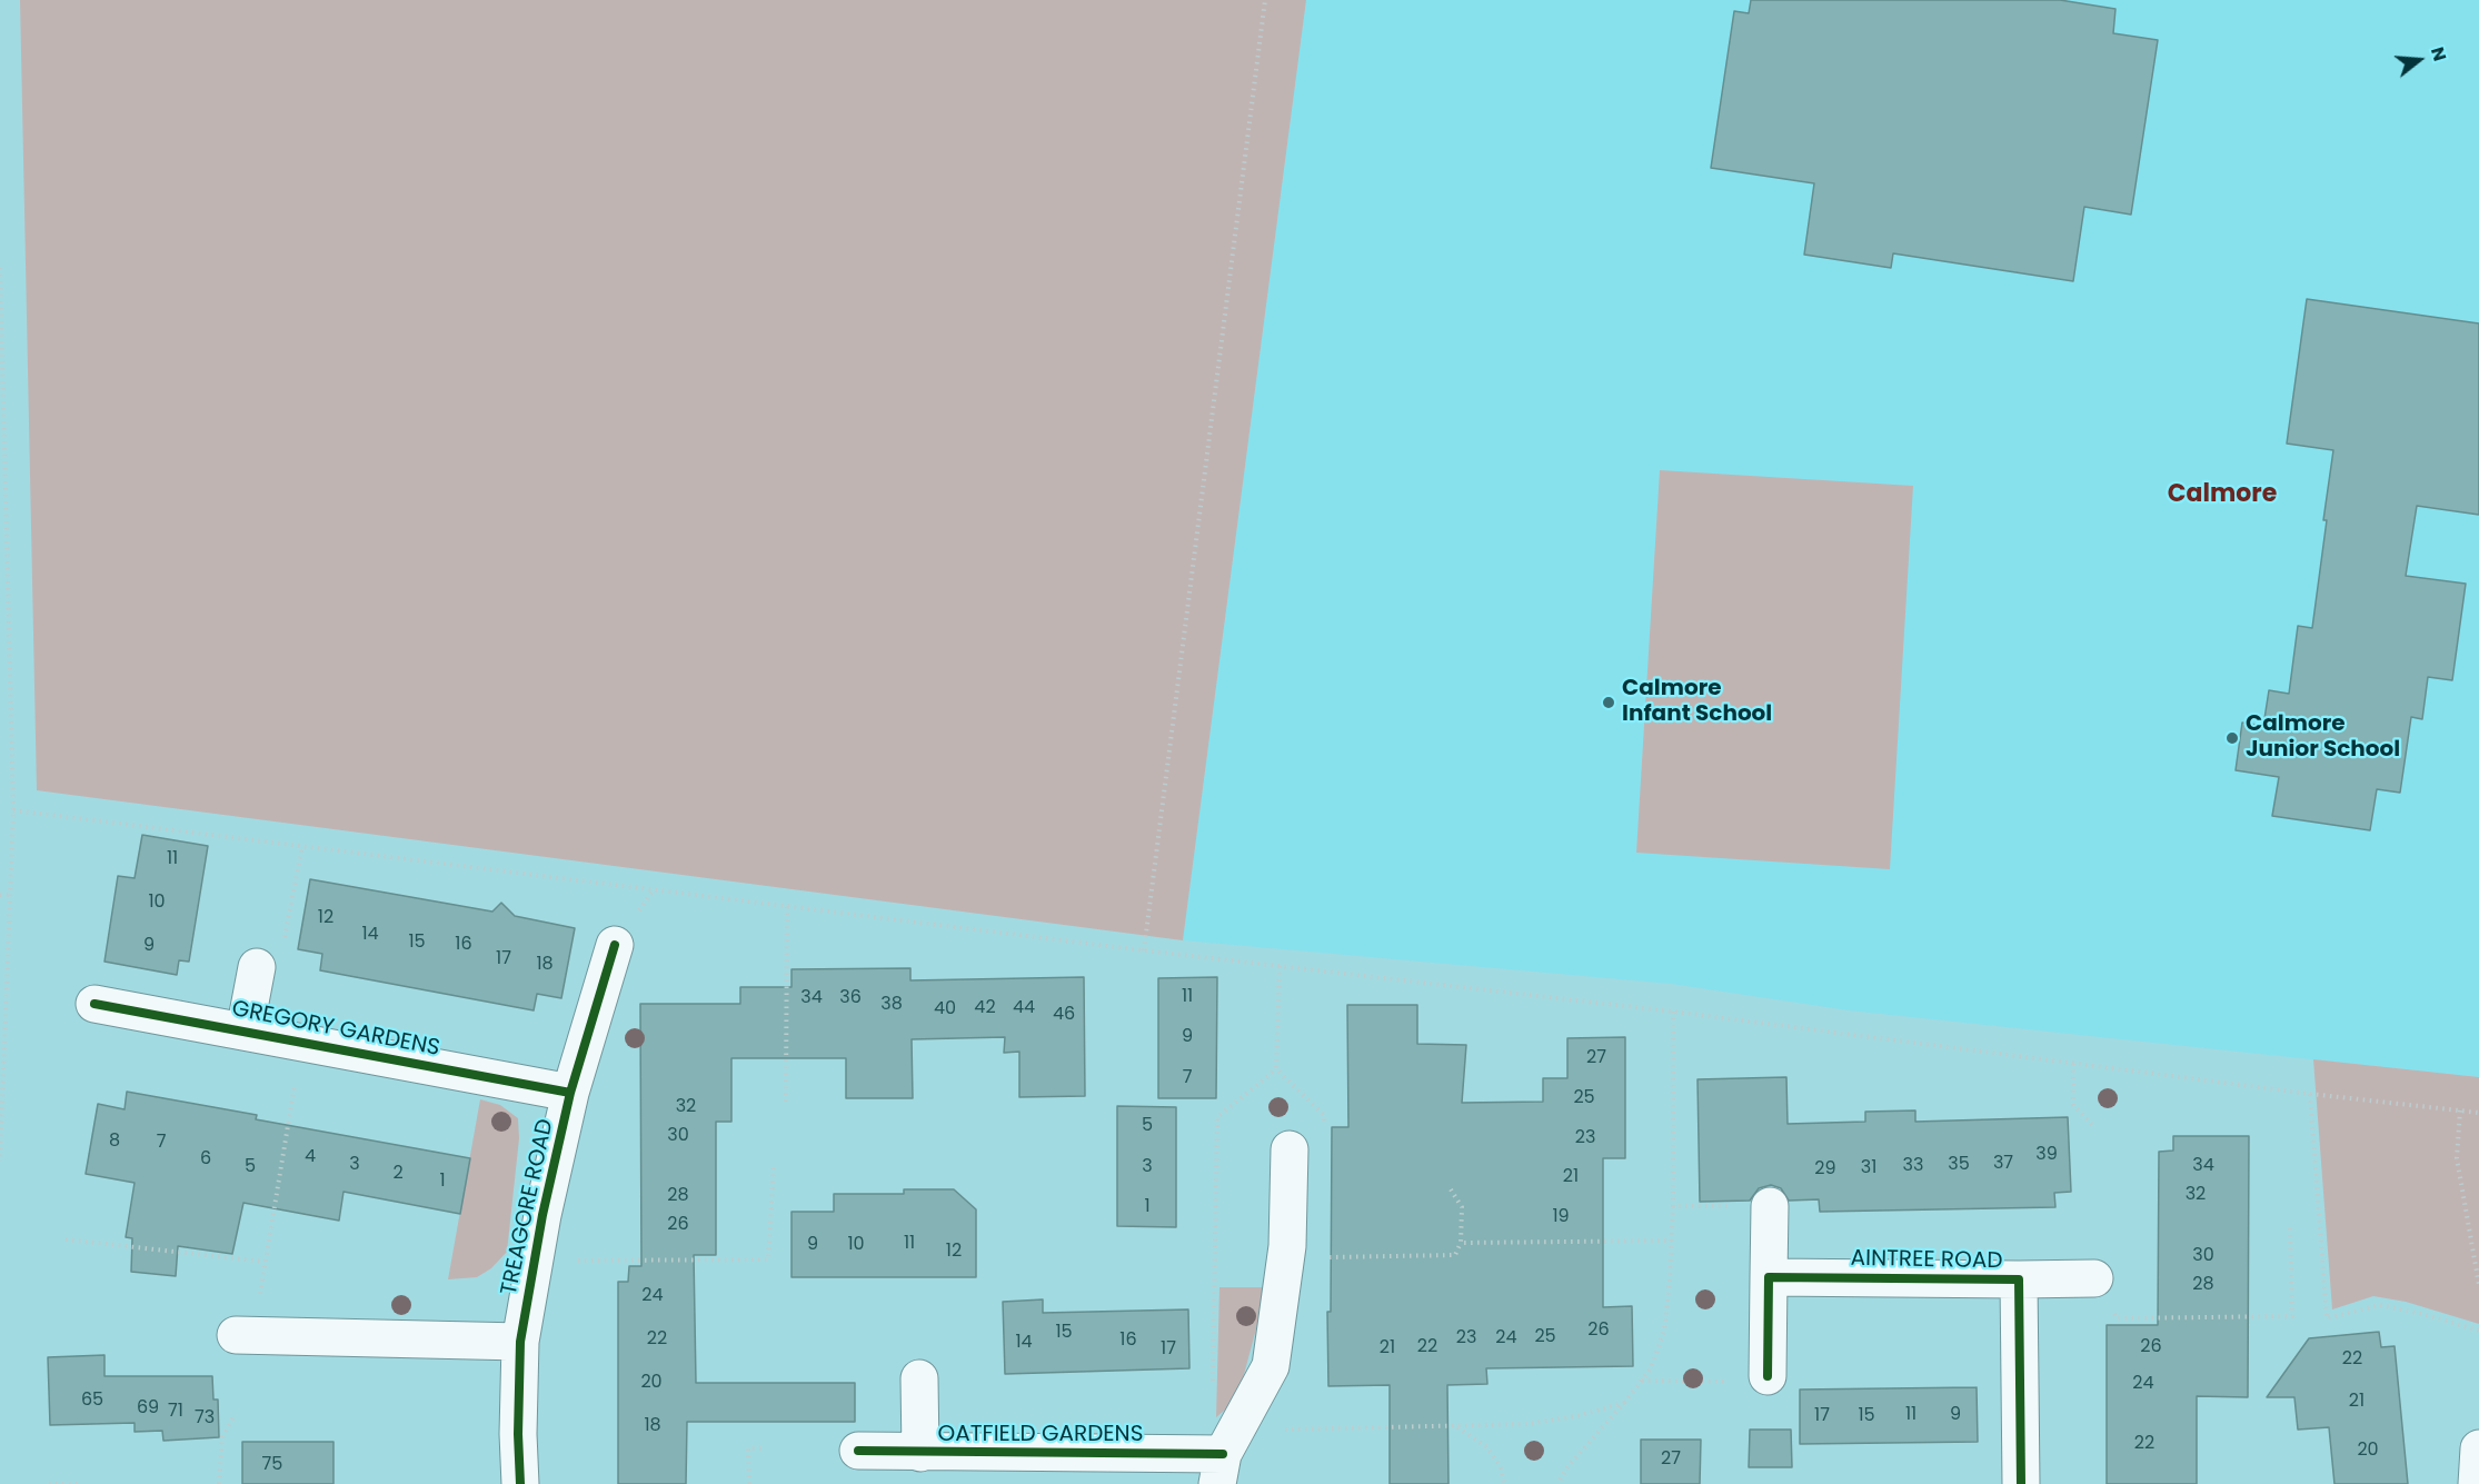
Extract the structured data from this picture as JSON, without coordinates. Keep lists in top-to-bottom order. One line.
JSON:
{"streets":{"street":["GREGORY GARDENS","TREAGORE ROAD","AINTREE ROAD","OATFIELD GARDENS"]},"crossings":[["GREGORY GARDENS","TREAGORE ROAD"]],"districts":["Calmore"],"places":["Calmore Infant School","Calmore Junior School"],"house_numbers":["11","10","12","14","15","16","9","17","18","11","34","36","38","42","44","40","46","9","27","7","25","32","5","30","23","8","7","39","4","6","37","3","35","33","34","5","3","31","29","2","21","1","32","28","1","19","26","11","9","10","12","30","28","24","26","15","25","23","24","22","16","14","22","26","21","17","22","20","24","65","21","69","71","11","9","17","15","73","18","22","20","27","75"],"north":"right"}
